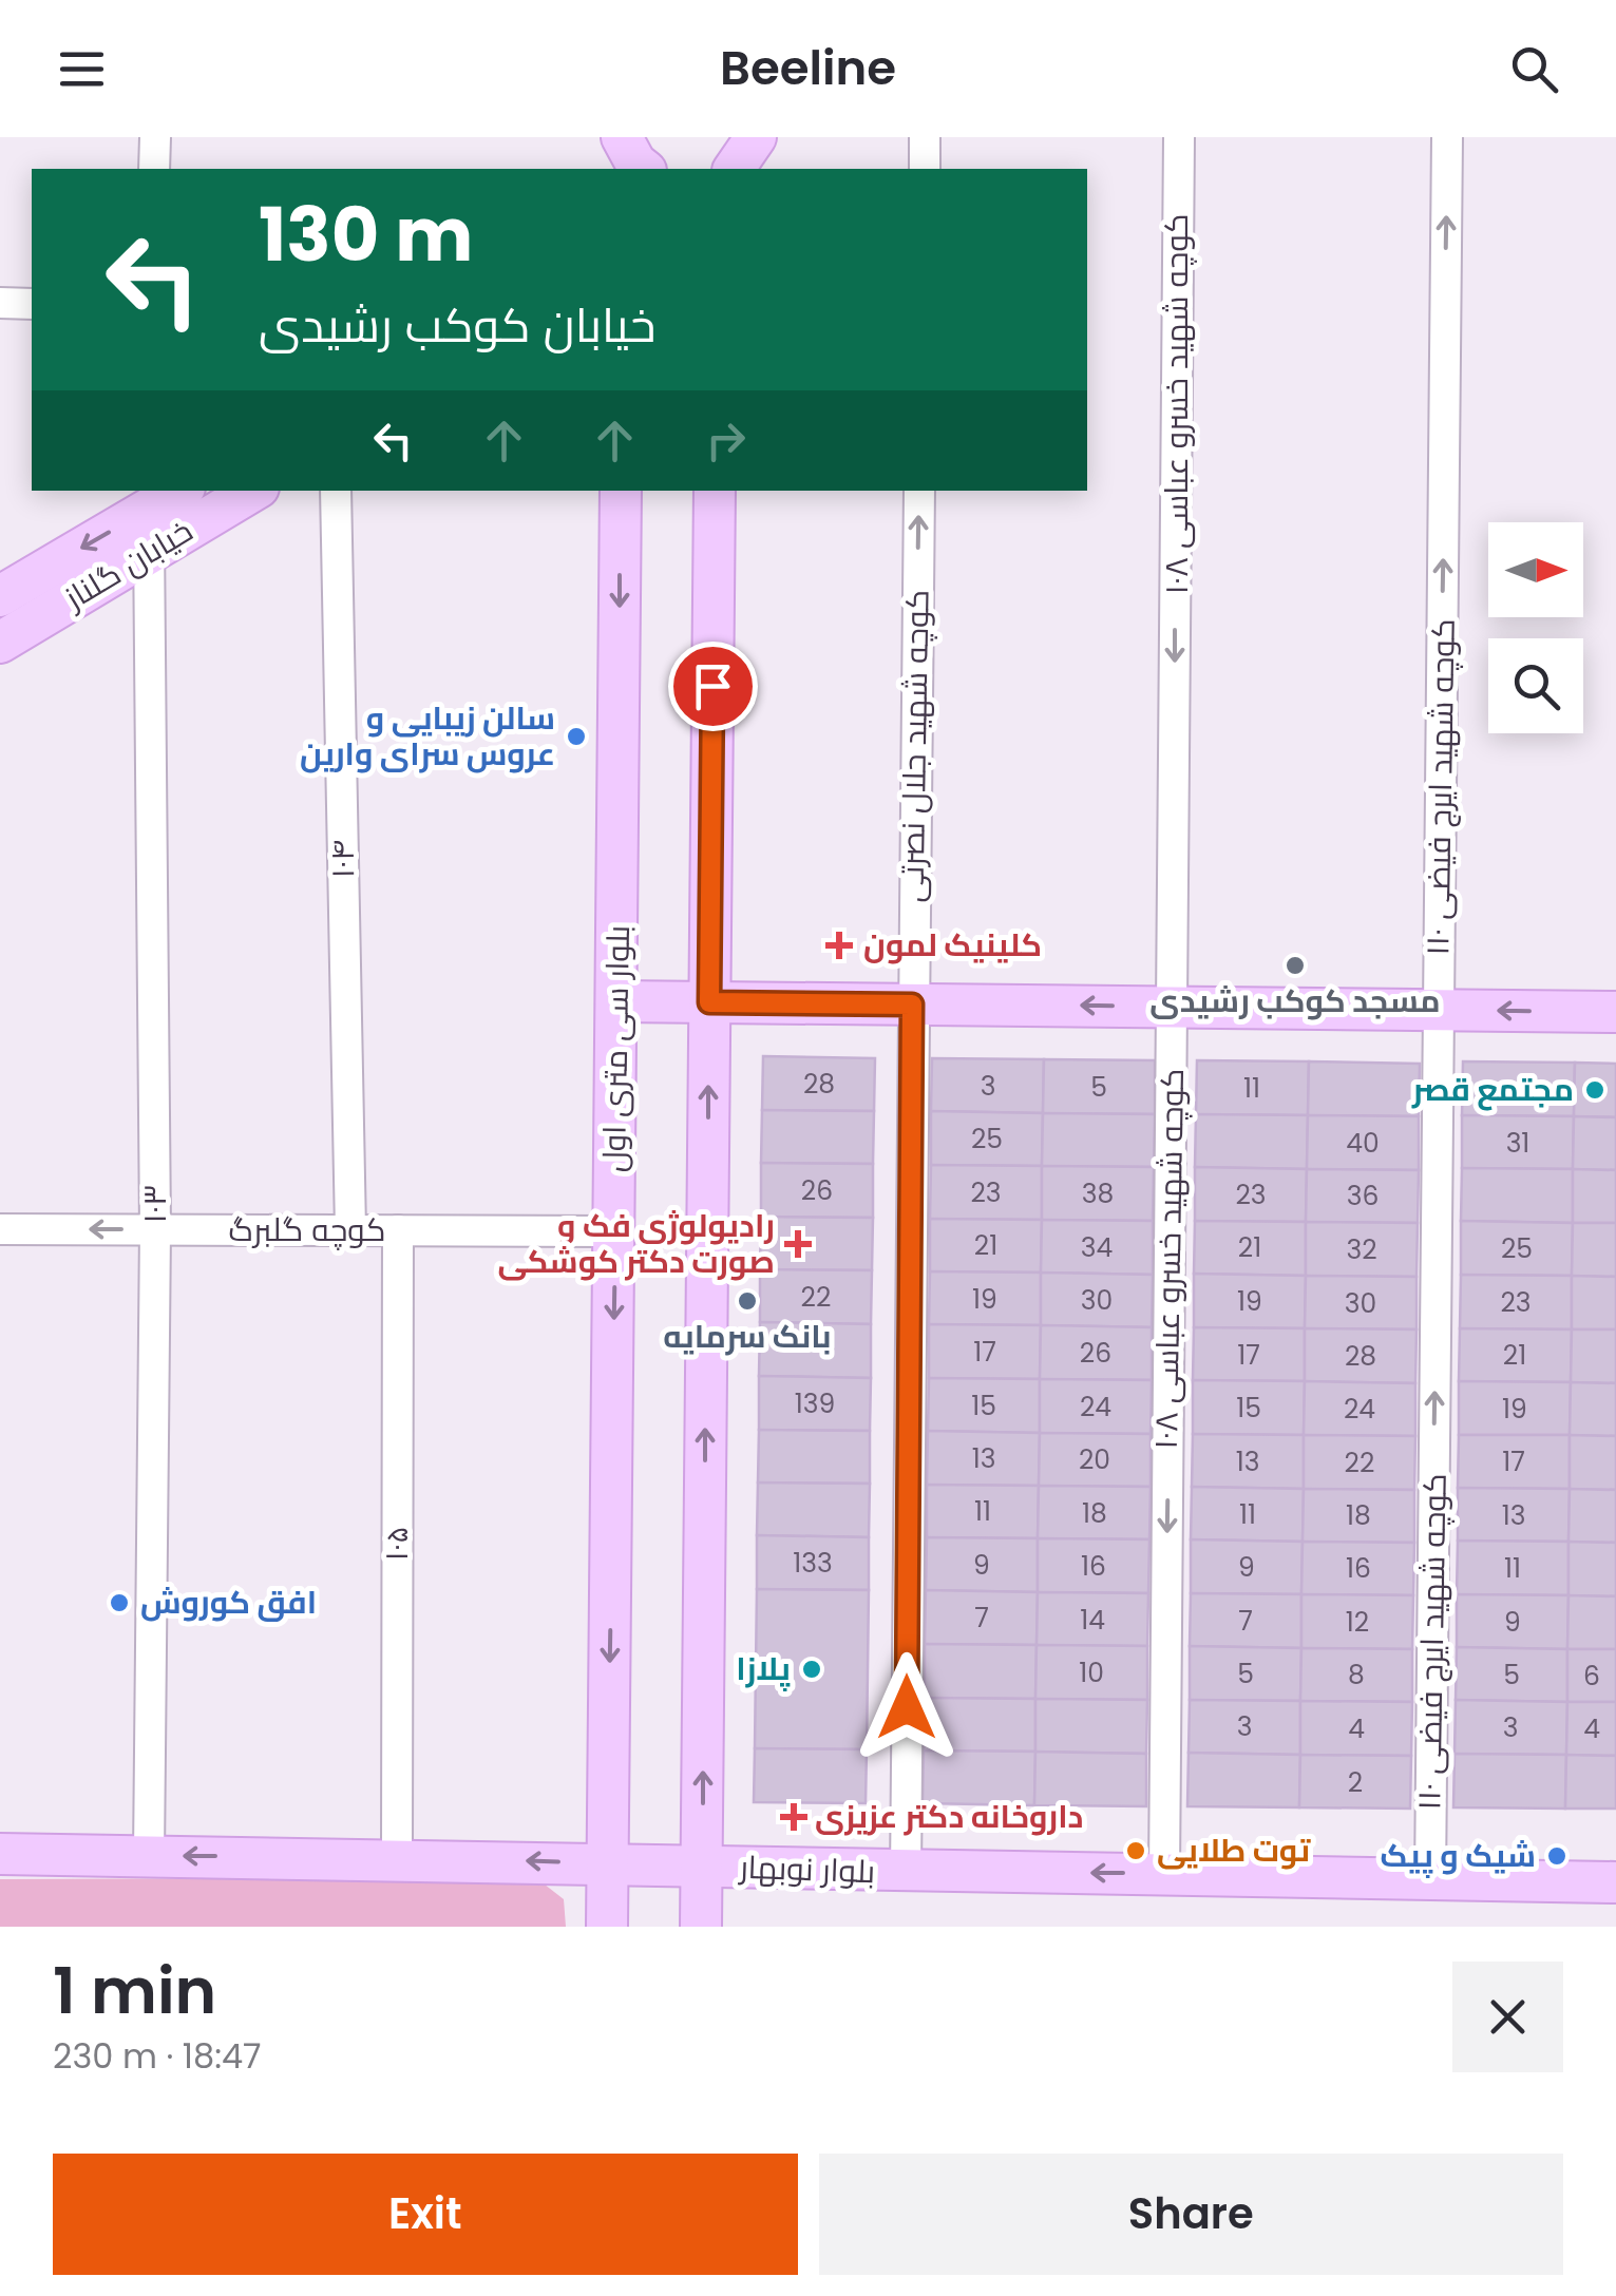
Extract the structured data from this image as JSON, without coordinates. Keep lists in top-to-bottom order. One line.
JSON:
{"streets":{"main road":["خیابان گلناز","بلوار سی متری اول","بلوار نوبهار"],"street":["کوچه شهید خسرو عباسی ۱۰۸","کوچه شهید جلال نصرتی","کوچه شهید ایرج فیضی ۱۱۰","۱۰۴","۱۰۳","کوچه گلبرگ","۱۰۵"]},"crossings":[["کوچه شهید خسرو عباسی ۱۰۸","بلوار نوبهار"],["خیابان گلناز","۱۰۳"],["کوچه شهید جلال نصرتی","بلوار نوبهار"],["کوچه شهید ایرج فیضی ۱۱۰","بلوار نوبهار"],["۱۰۴","کوچه گلبرگ"],["بلوار سی متری اول","کوچه گلبرگ"],["بلوار سی متری اول","بلوار نوبهار"],["۱۰۳","کوچه گلبرگ"],["۱۰۳","بلوار نوبهار"],["کوچه گلبرگ","۱۰۵"],["۱۰۵","بلوار نوبهار"]],"one_way":["کوچه شهید خسرو عباسی ۱۰۸","کوچه شهید جلال نصرتی","کوچه شهید ایرج فیضی ۱۱۰","بلوار نوبهار"],"places":{"other":["سالن زیبایی‌ و عروس سرای وارین","مسجد کوکب رشیدی","مجتمع قصر","بانک سرمایه","افق کوروش","پلازا","توت طلایی","شیک و پیک"],"health":["کلینیک لمون","رادیولوژی فک و صورت دکتر کوشکی","داروخانه دکتر عزیزی"]},"house_numbers":["28","3","5","11","25","40","31","26","23","38","23","36","21","34","21","25","32","22","19","30","19","23","30","17","26","17","21","28","139","15","24","15","24","19","13","20","13","17","22","11","18","11","18","13","133","9","16","9","16","11","7","14","7","12","9","10","5","8","5","6","3","3","4","4","2"],"north":"right","page":{"header":"Beeline","turn":["130 m","خیابان کوکب رشیدی"],"heading":["1 min","230 m · 18:47"],"buttons":["Exit","Share"]}}
